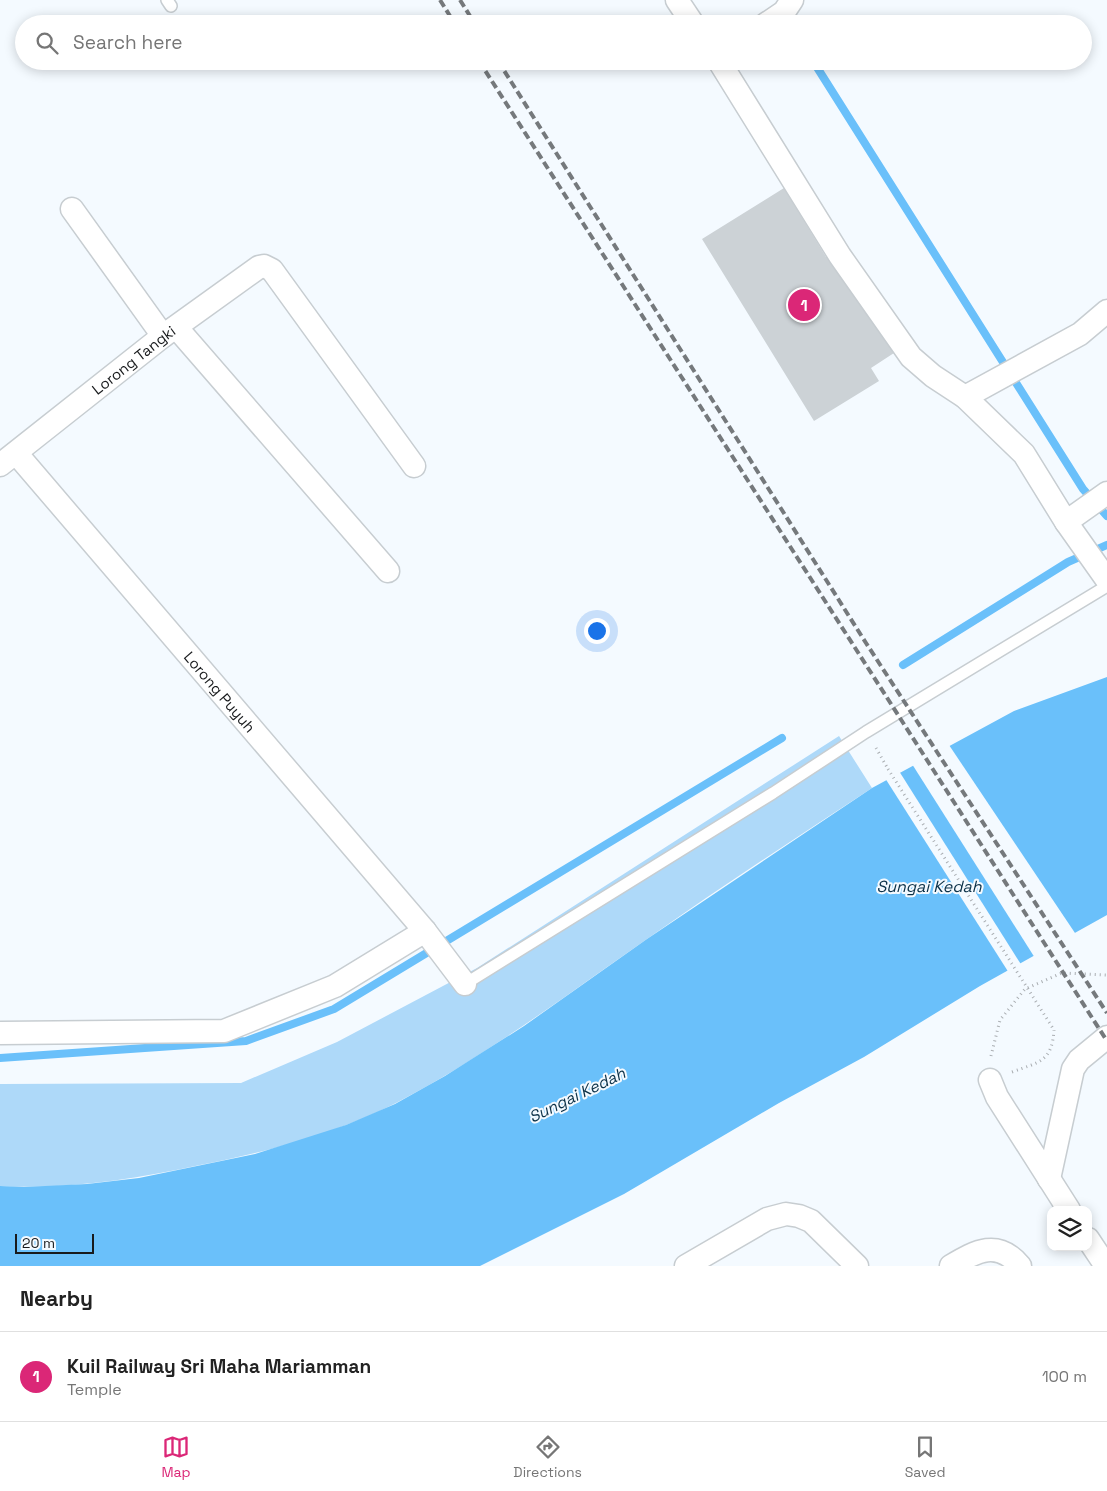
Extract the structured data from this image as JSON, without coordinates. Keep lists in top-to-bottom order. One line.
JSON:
{"streets":{"street":["Lorong Tangki","Lorong Puyuh"]},"crossings":[["Lorong Tangki","Lorong Puyuh"]],"water":["Sungai Kedah"],"scale_bar":"20 m","page":{"search":"Search here","pins":"1","scale":"20 m","heading":"Nearby","list":[{"mark":"1","name":"Kuil Railway Sri Maha Mariamman","note":"Temple","value":"100 m"}],"nav":["Map","Directions","Saved"]}}
